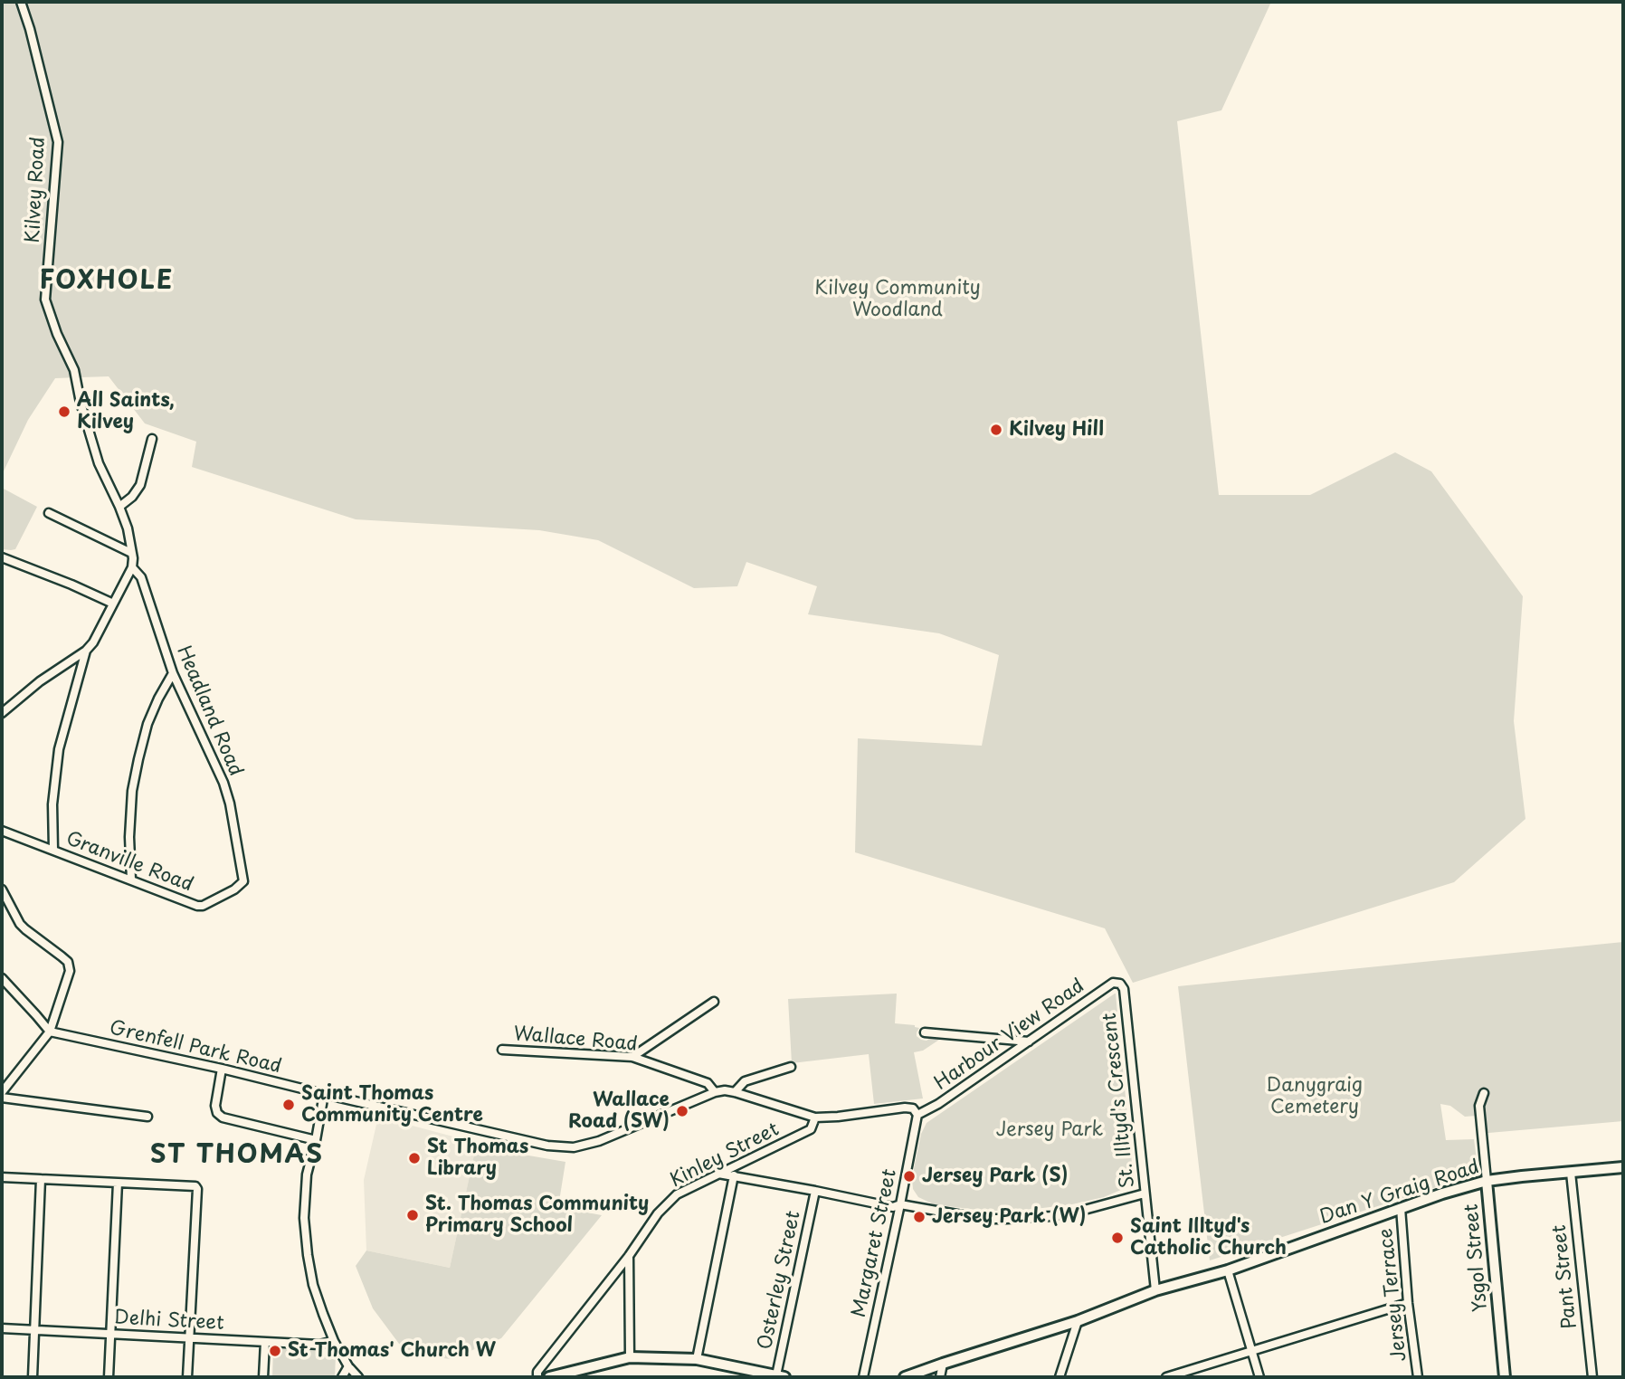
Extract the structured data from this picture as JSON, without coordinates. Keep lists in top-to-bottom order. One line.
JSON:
{"streets":{"street":["Kilvey Road","Headland Road","Granville Road","Harbour View Road","Wallace Road","Grenfell Park Road","St. Illtyd's Crescent","Kinley Street","Dan Y Graig Road","Margaret Street","Ysgol Street","Pant Street","Osterley Street","Jersey Terrace","Delhi Street"]},"crossings":[["Headland Road","Granville Road"],["Harbour View Road","Grenfell Park Road"],["Harbour View Road","St. Illtyd's Crescent"],["Harbour View Road","Margaret Street"],["Wallace Road","Grenfell Park Road"],["Grenfell Park Road","Kinley Street"],["Grenfell Park Road","Margaret Street"],["St. Illtyd's Crescent","Dan Y Graig Road"],["Dan Y Graig Road","Ysgol Street"],["Dan Y Graig Road","Pant Street"],["Dan Y Graig Road","Jersey Terrace"]],"districts":["FOXHOLE","ST THOMAS"],"parks":["Kilvey Community Woodland","Danygraig Cemetery","Jersey Park"],"places":["All Saints, Kilvey","Kilvey Hill","Saint Thomas Community Centre","Wallace Road (SW)","St Thomas Library","Jersey Park (S)","St. Thomas Community Primary School","Jersey Park (W)","Saint Illtyd's Catholic Church","St Thomas' Church W"]}
